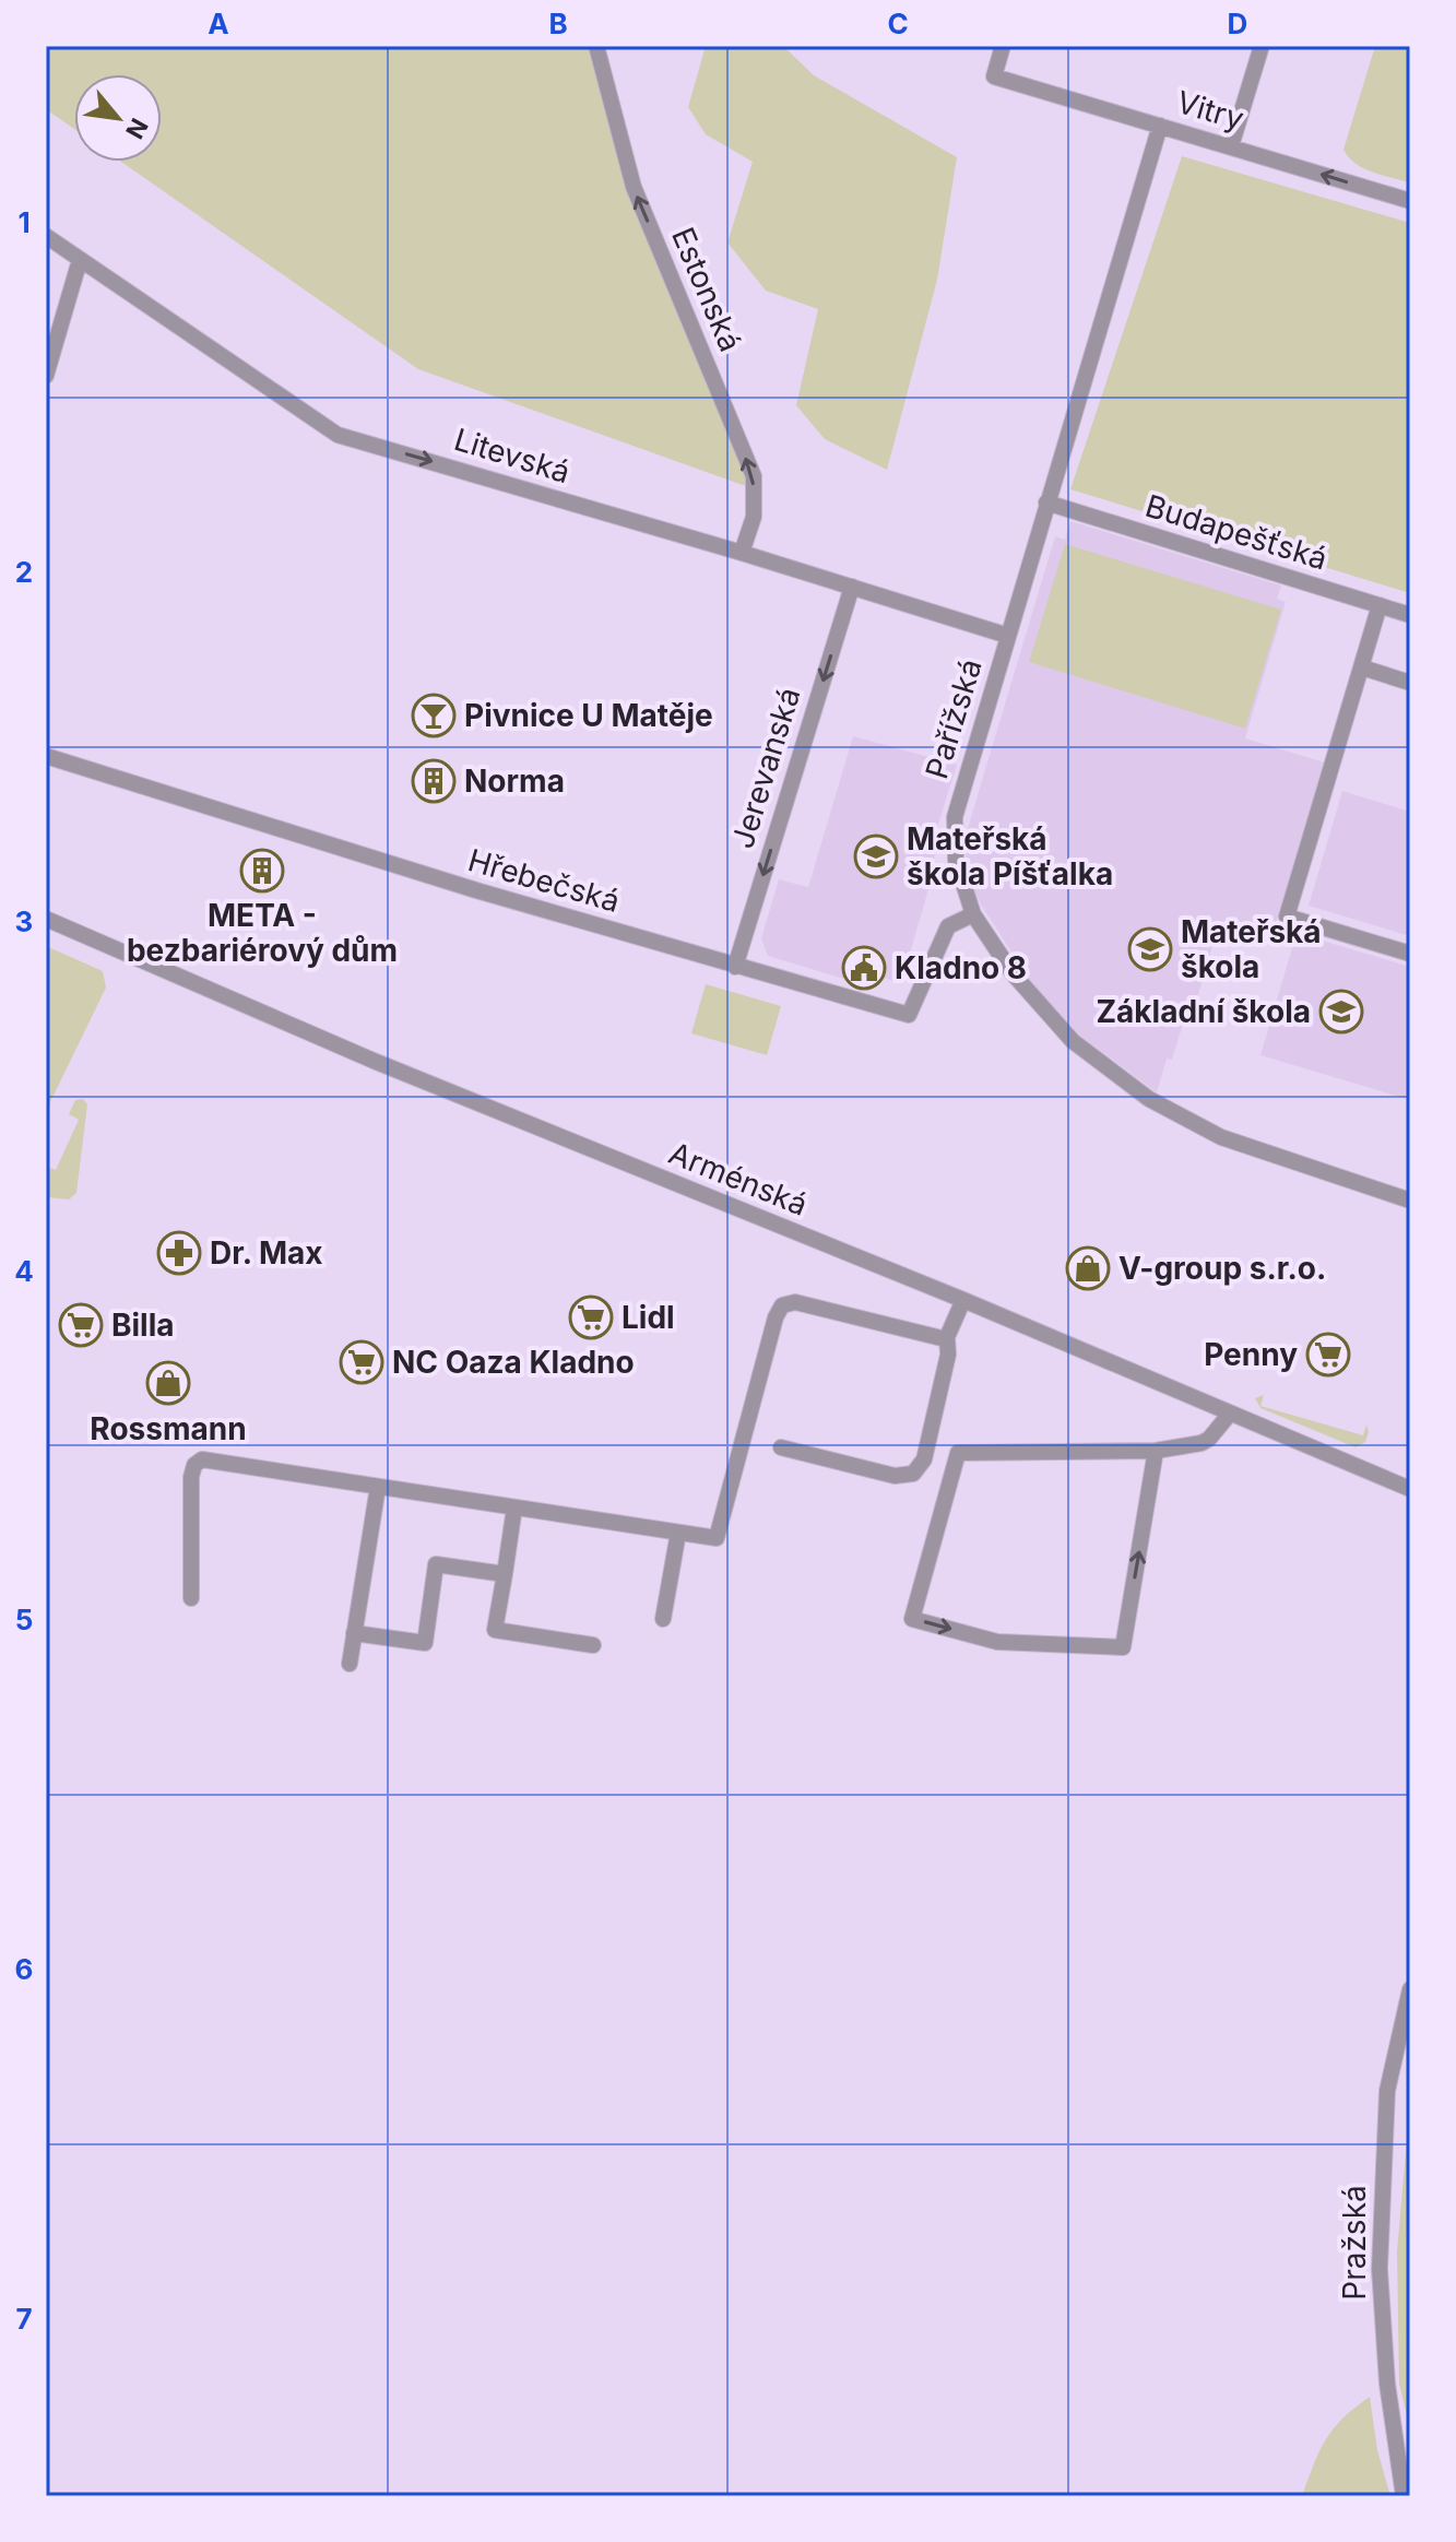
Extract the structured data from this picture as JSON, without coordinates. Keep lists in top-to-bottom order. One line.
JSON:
{"streets":{"street":["Vitry","Estonská","Litevská","Budapešťská","Pařížská","Jerevanská","Hřebečská","Arménská","Pražská"]},"crossings":[["Vitry","Pařížská"],["Estonská","Litevská"],["Litevská","Pařížská"],["Litevská","Jerevanská"],["Budapešťská","Pařížská"],["Pařížská","Hřebečská"],["Jerevanská","Hřebečská"]],"one_way":["Vitry","Estonská","Litevská","Jerevanská"],"places":{"bar":["Pivnice U Matěje"],"building":["Norma","META - bezbariérový dům"],"school or university":["Mateřská škola Píšťalka","Mateřská škola","Základní škola"],"public building":["Kladno 8"],"pharmacy":["Dr. Max"],"shop":["V-group s.r.o.","Rossmann"],"supermarket":["Lidl","Billa","Penny","NC Oaza Kladno"]},"north":"bottom right","grid":{"columns":["A","B","C","D"],"rows":["1","2","3","4","5","6","7"]}}
